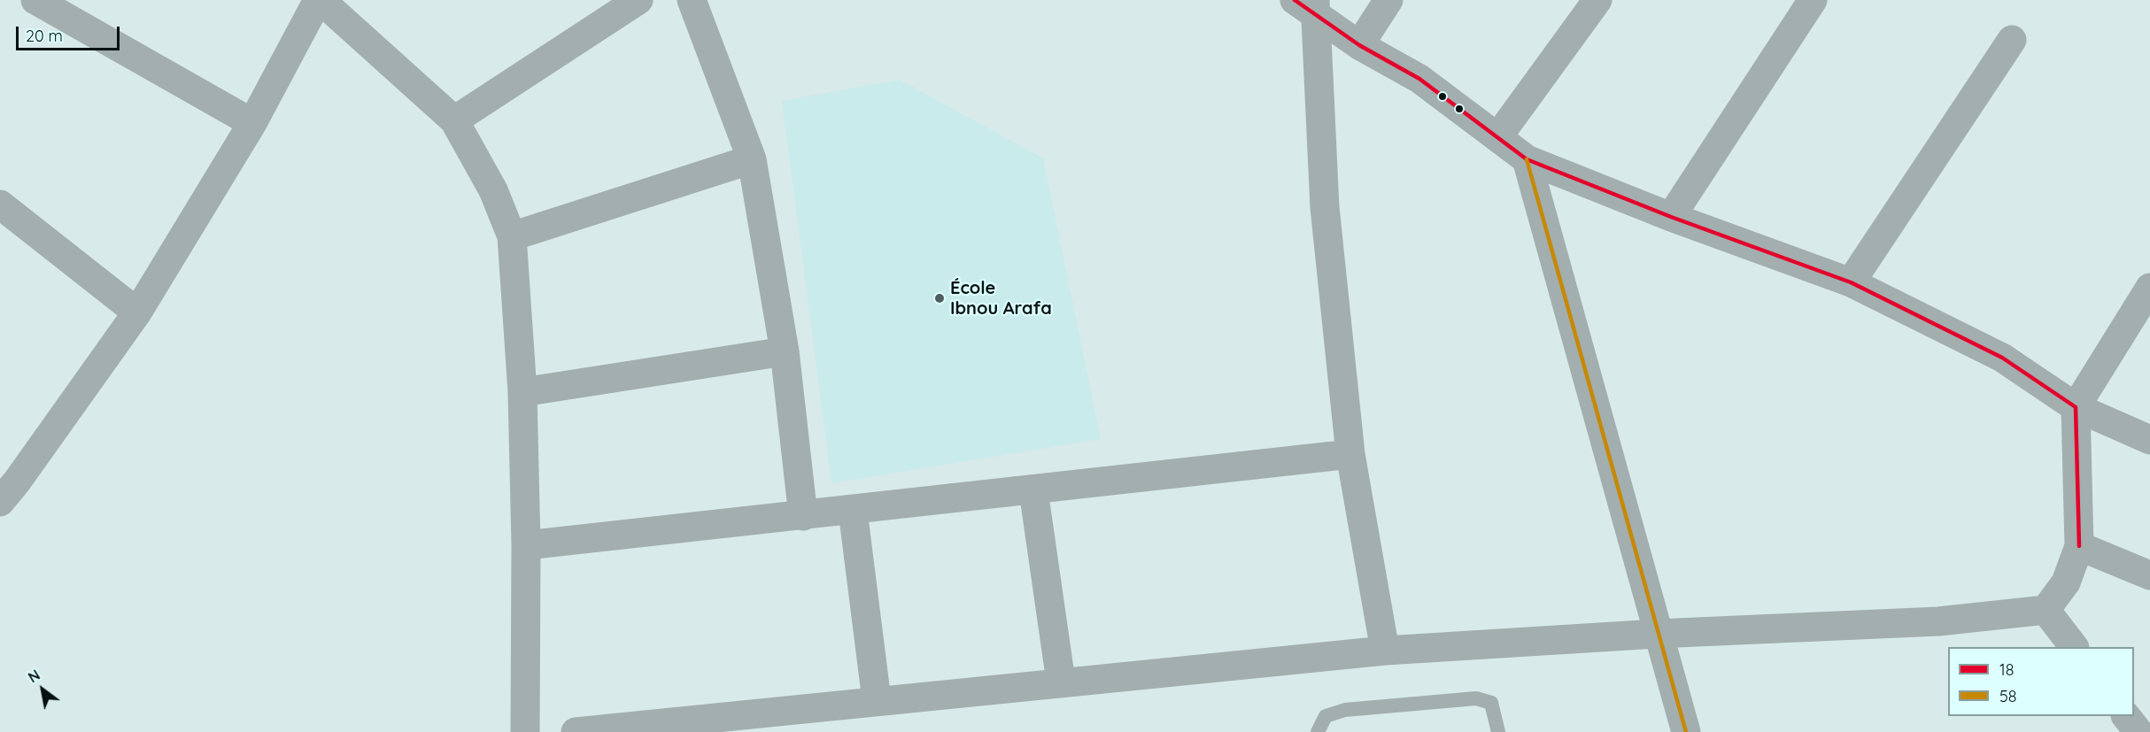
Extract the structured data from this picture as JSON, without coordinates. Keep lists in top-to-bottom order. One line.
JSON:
{"places":["École Ibnou Arafa"],"lines":["transit line 18","transit line 58"],"legend":["18","58"],"scale_bar":"20 m","north":"top left"}
